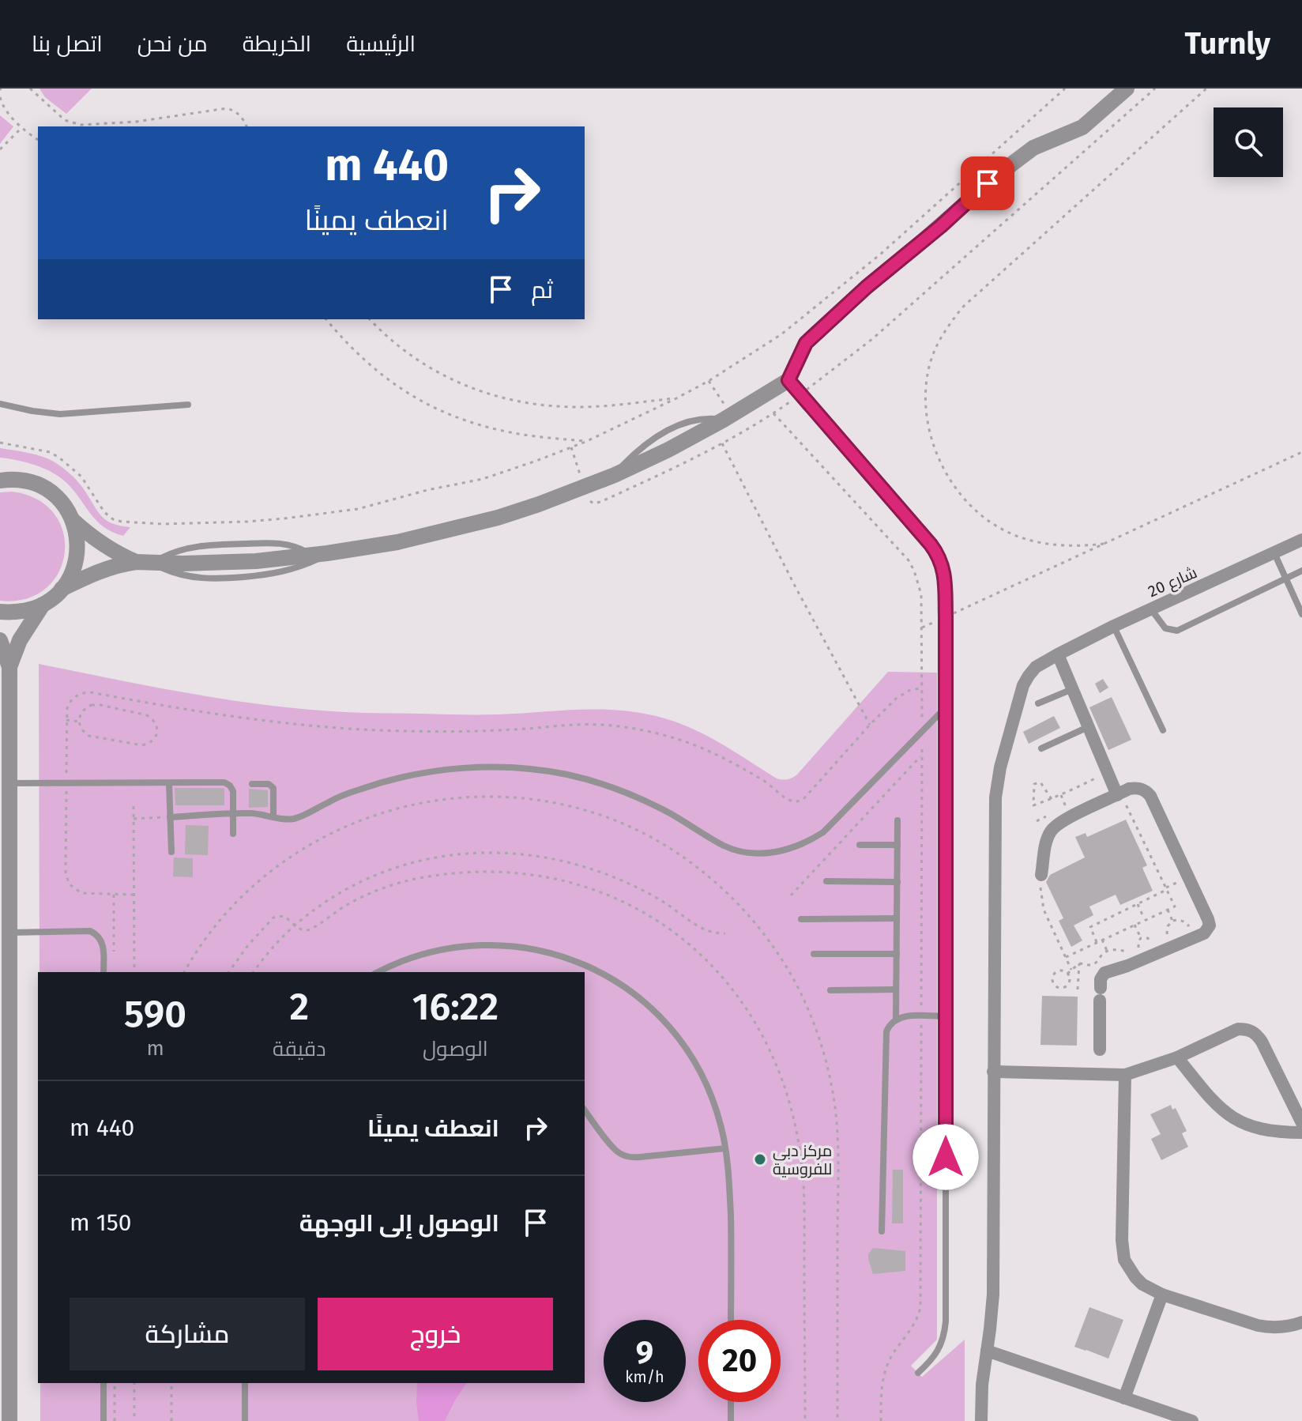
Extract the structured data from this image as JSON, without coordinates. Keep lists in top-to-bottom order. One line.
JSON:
{"streets":{"street":["شارع 20"]},"places":["مركز دبي للفروسية"],"page":{"header":"Turnly","nav":["الرئيسية","الخريطة","من نحن","اتصل بنا"],"turn":["440 m","انعطف يمينًا"],"then":"ثم","eta":["16:22","الوصول","2","دقيقة","590","m"],"list":[{"name":"انعطف يمينًا","value":"440 m"},{"name":"الوصول إلى الوجهة","value":"150 m"}],"buttons":["خروج","مشاركة"],"speed":"9 km/h","limit":"20"}}
